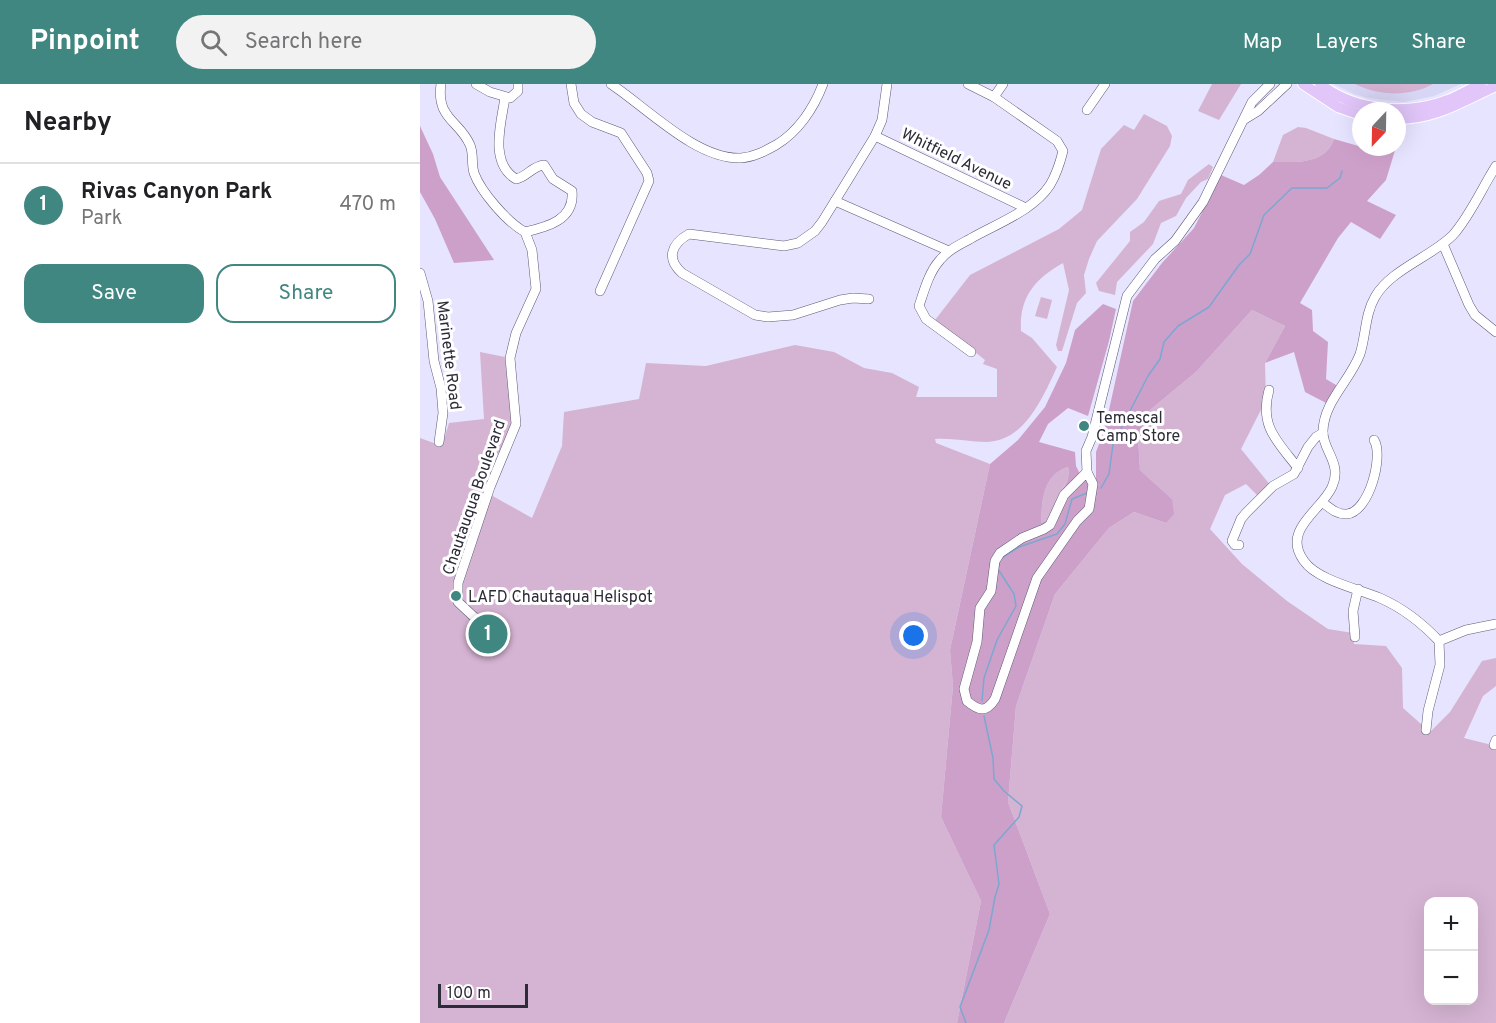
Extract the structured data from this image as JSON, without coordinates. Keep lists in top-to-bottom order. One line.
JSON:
{"streets":{"street":["Whitfield Avenue","Marinette Road","Chautauqua Boulevard"]},"places":["Temescal Camp Store","LAFD Chautaqua Helispot"],"scale_bar":"100 m","north":"bottom","page":{"header":"Pinpoint","search":"Search here","nav":["Map","Layers","Share"],"heading":"Nearby","list":[{"mark":"1","name":"Rivas Canyon Park","note":"Park","value":"470 m"}],"buttons":["Save","Share"],"pins":"1","map_buttons":["+","−"],"scale":"100 m"}}
